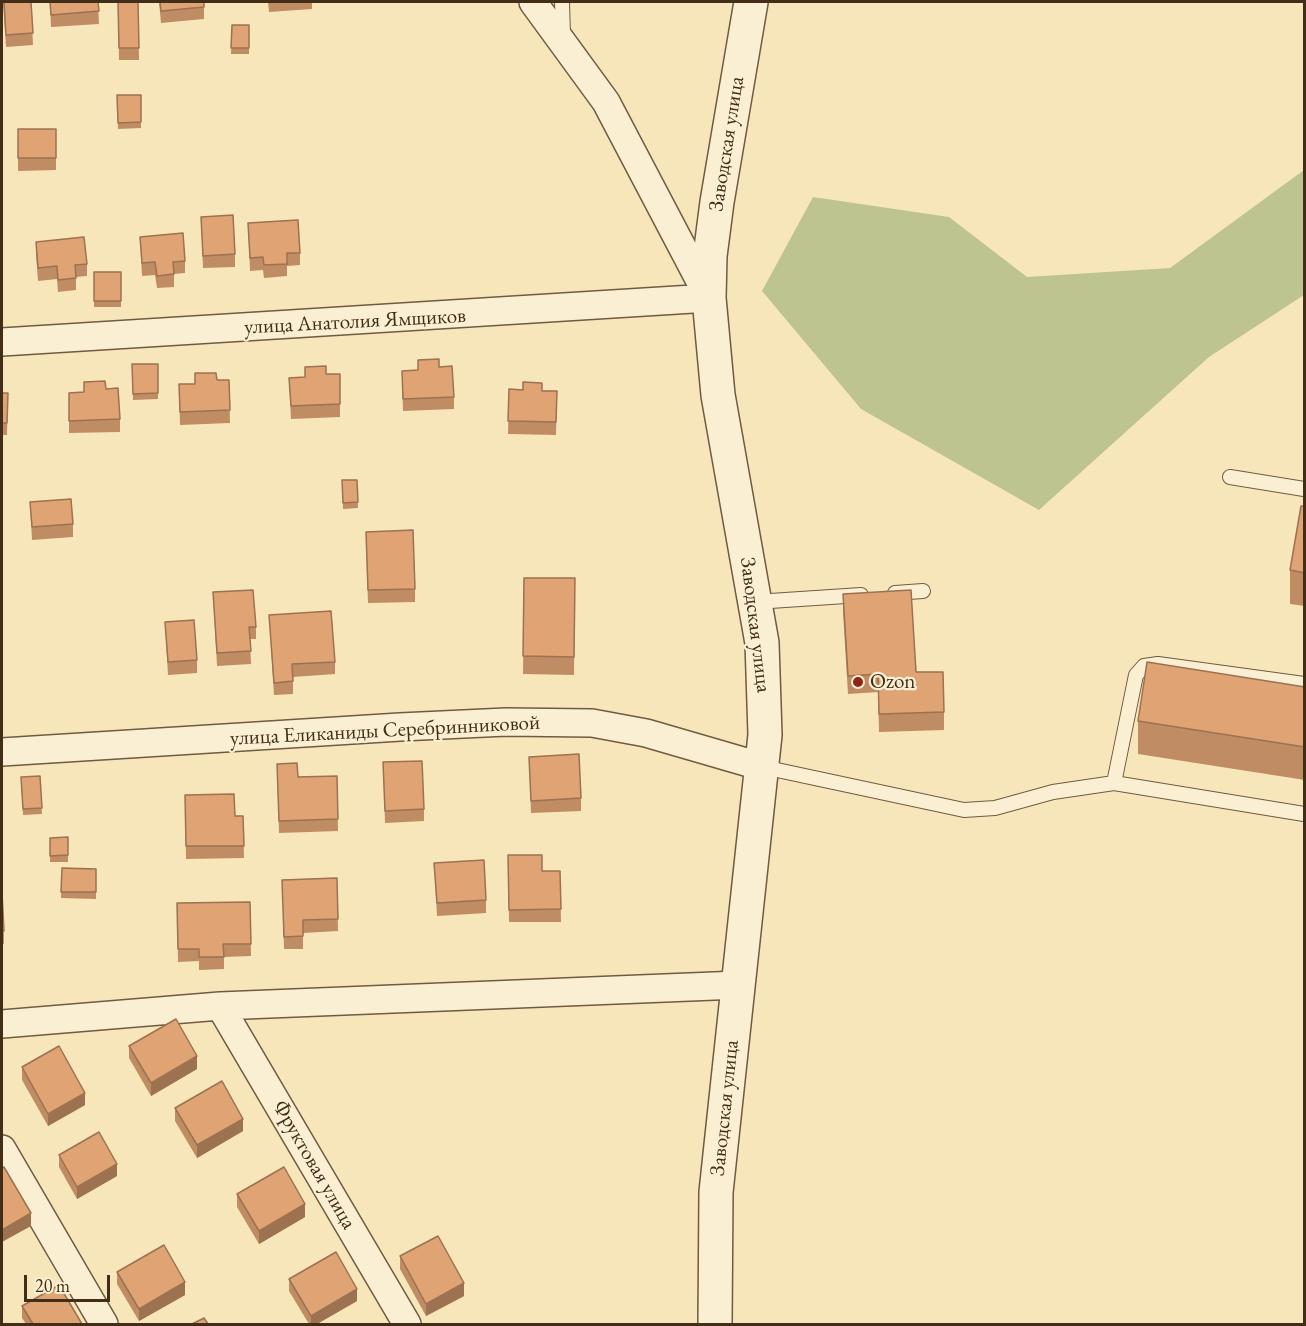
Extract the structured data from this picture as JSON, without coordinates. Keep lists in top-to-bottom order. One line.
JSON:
{"streets":{"street":["Заводская улица","улица Анатолия Ямщиков","улица Еликаниды Серебринниковой","Фруктовая улица"]},"crossings":[["Заводская улица","улица Анатолия Ямщиков"],["Заводская улица","улица Еликаниды Серебринниковой"]],"places":["Ozon"],"scale_bar":"20 m"}
